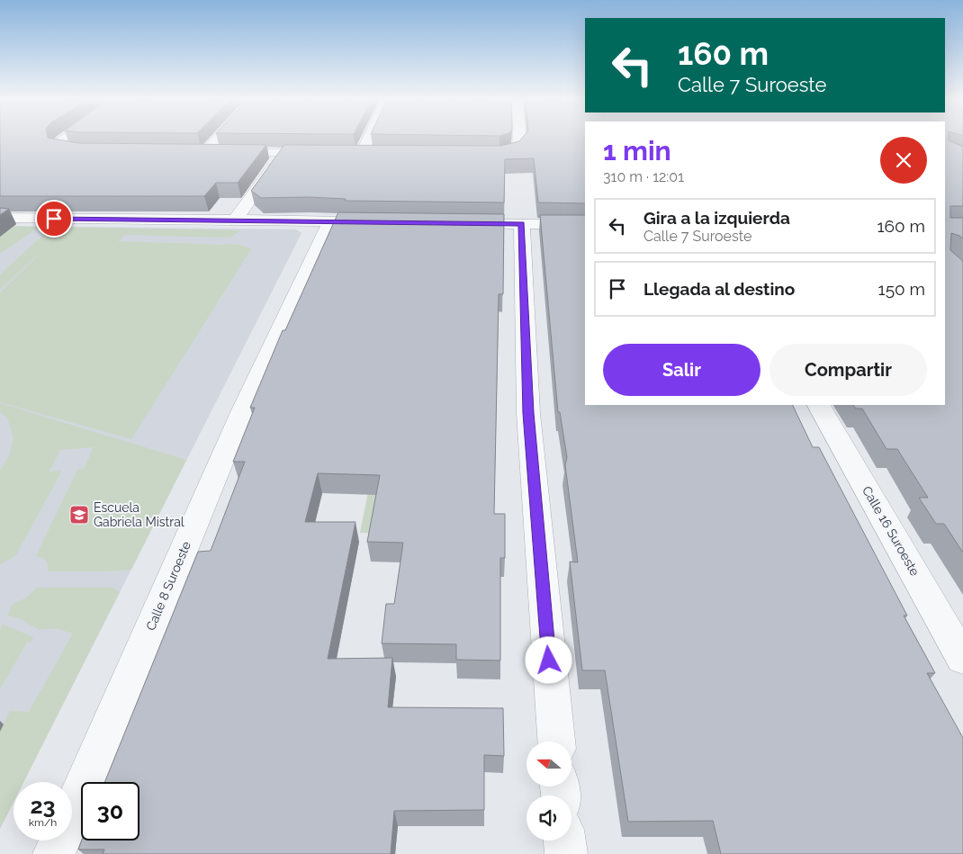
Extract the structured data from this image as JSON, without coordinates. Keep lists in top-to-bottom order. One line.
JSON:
{"streets":{"street":["Calle 16 Suroeste","Calle 8 Suroeste"]},"places":{"school or university":["Escuela Gabriela Mistral"]},"north":"left","page":{"turn":["160 m","Calle 7 Suroeste"],"heading":["1 min","310 m · 12:01"],"list":[{"name":"Gira a la izquierda","note":"Calle 7 Suroeste","value":"160 m"},{"name":"Llegada al destino","value":"150 m"}],"buttons":["Salir","Compartir"],"speed":"23 km/h","limit":"30"}}
